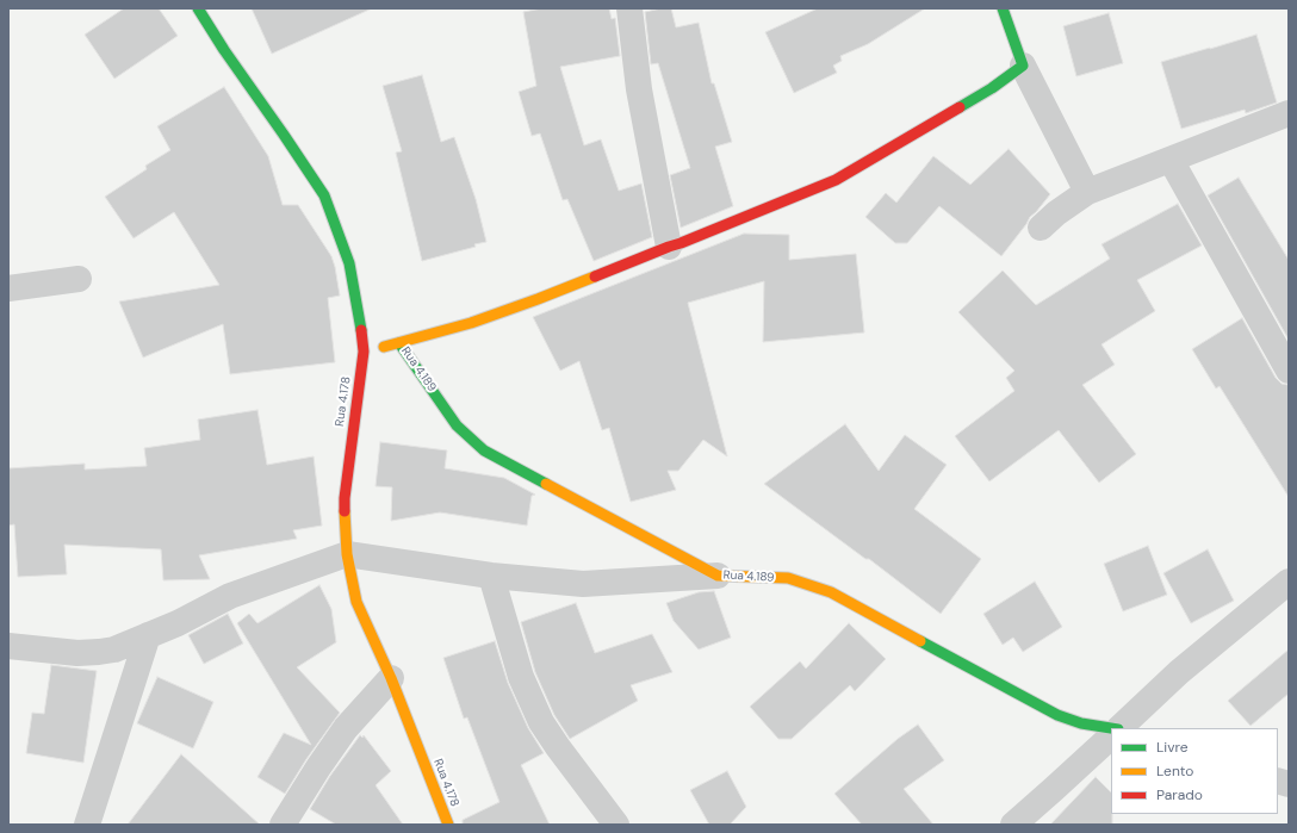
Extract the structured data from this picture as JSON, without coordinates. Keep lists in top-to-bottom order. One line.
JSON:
{"streets":{"street":["Rua 4.189","Rua 4.178"]},"legend":["Livre","Lento","Parado"]}
